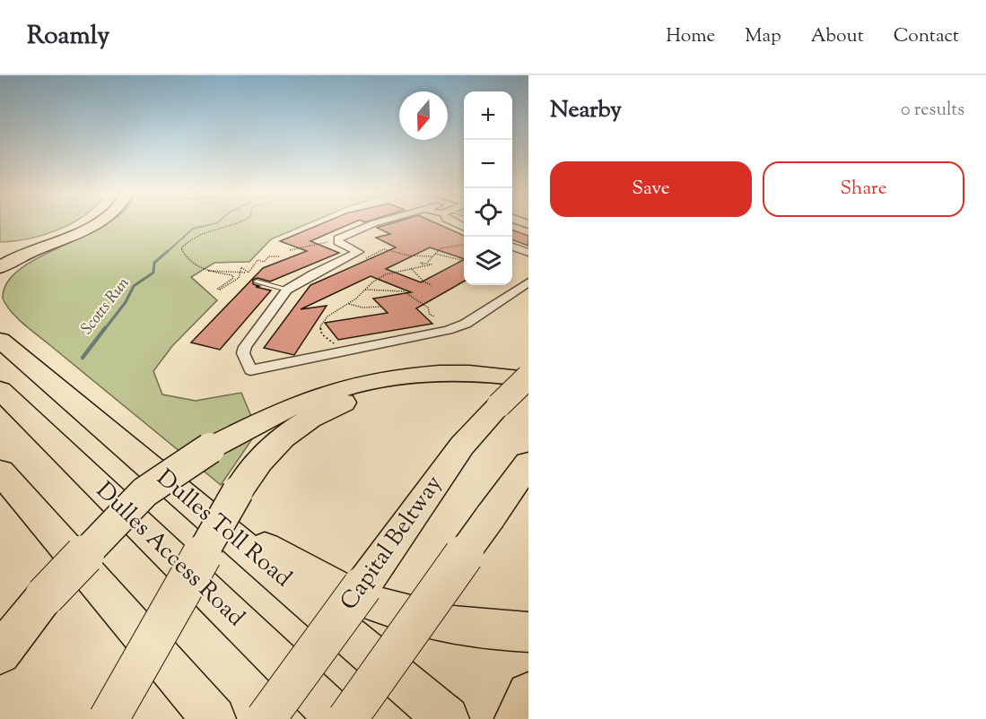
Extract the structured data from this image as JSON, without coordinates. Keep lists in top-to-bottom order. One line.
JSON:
{"streets":{"highway":["Dulles Toll Road","Capital Beltway","Dulles Access Road"]},"water":["Scotts Run"],"north":"bottom","page":{"header":"Roamly","nav":["Home","Map","About","Contact"],"heading":["Nearby","0 results"],"map_buttons":["+","−"],"buttons":["Save","Share"]}}
